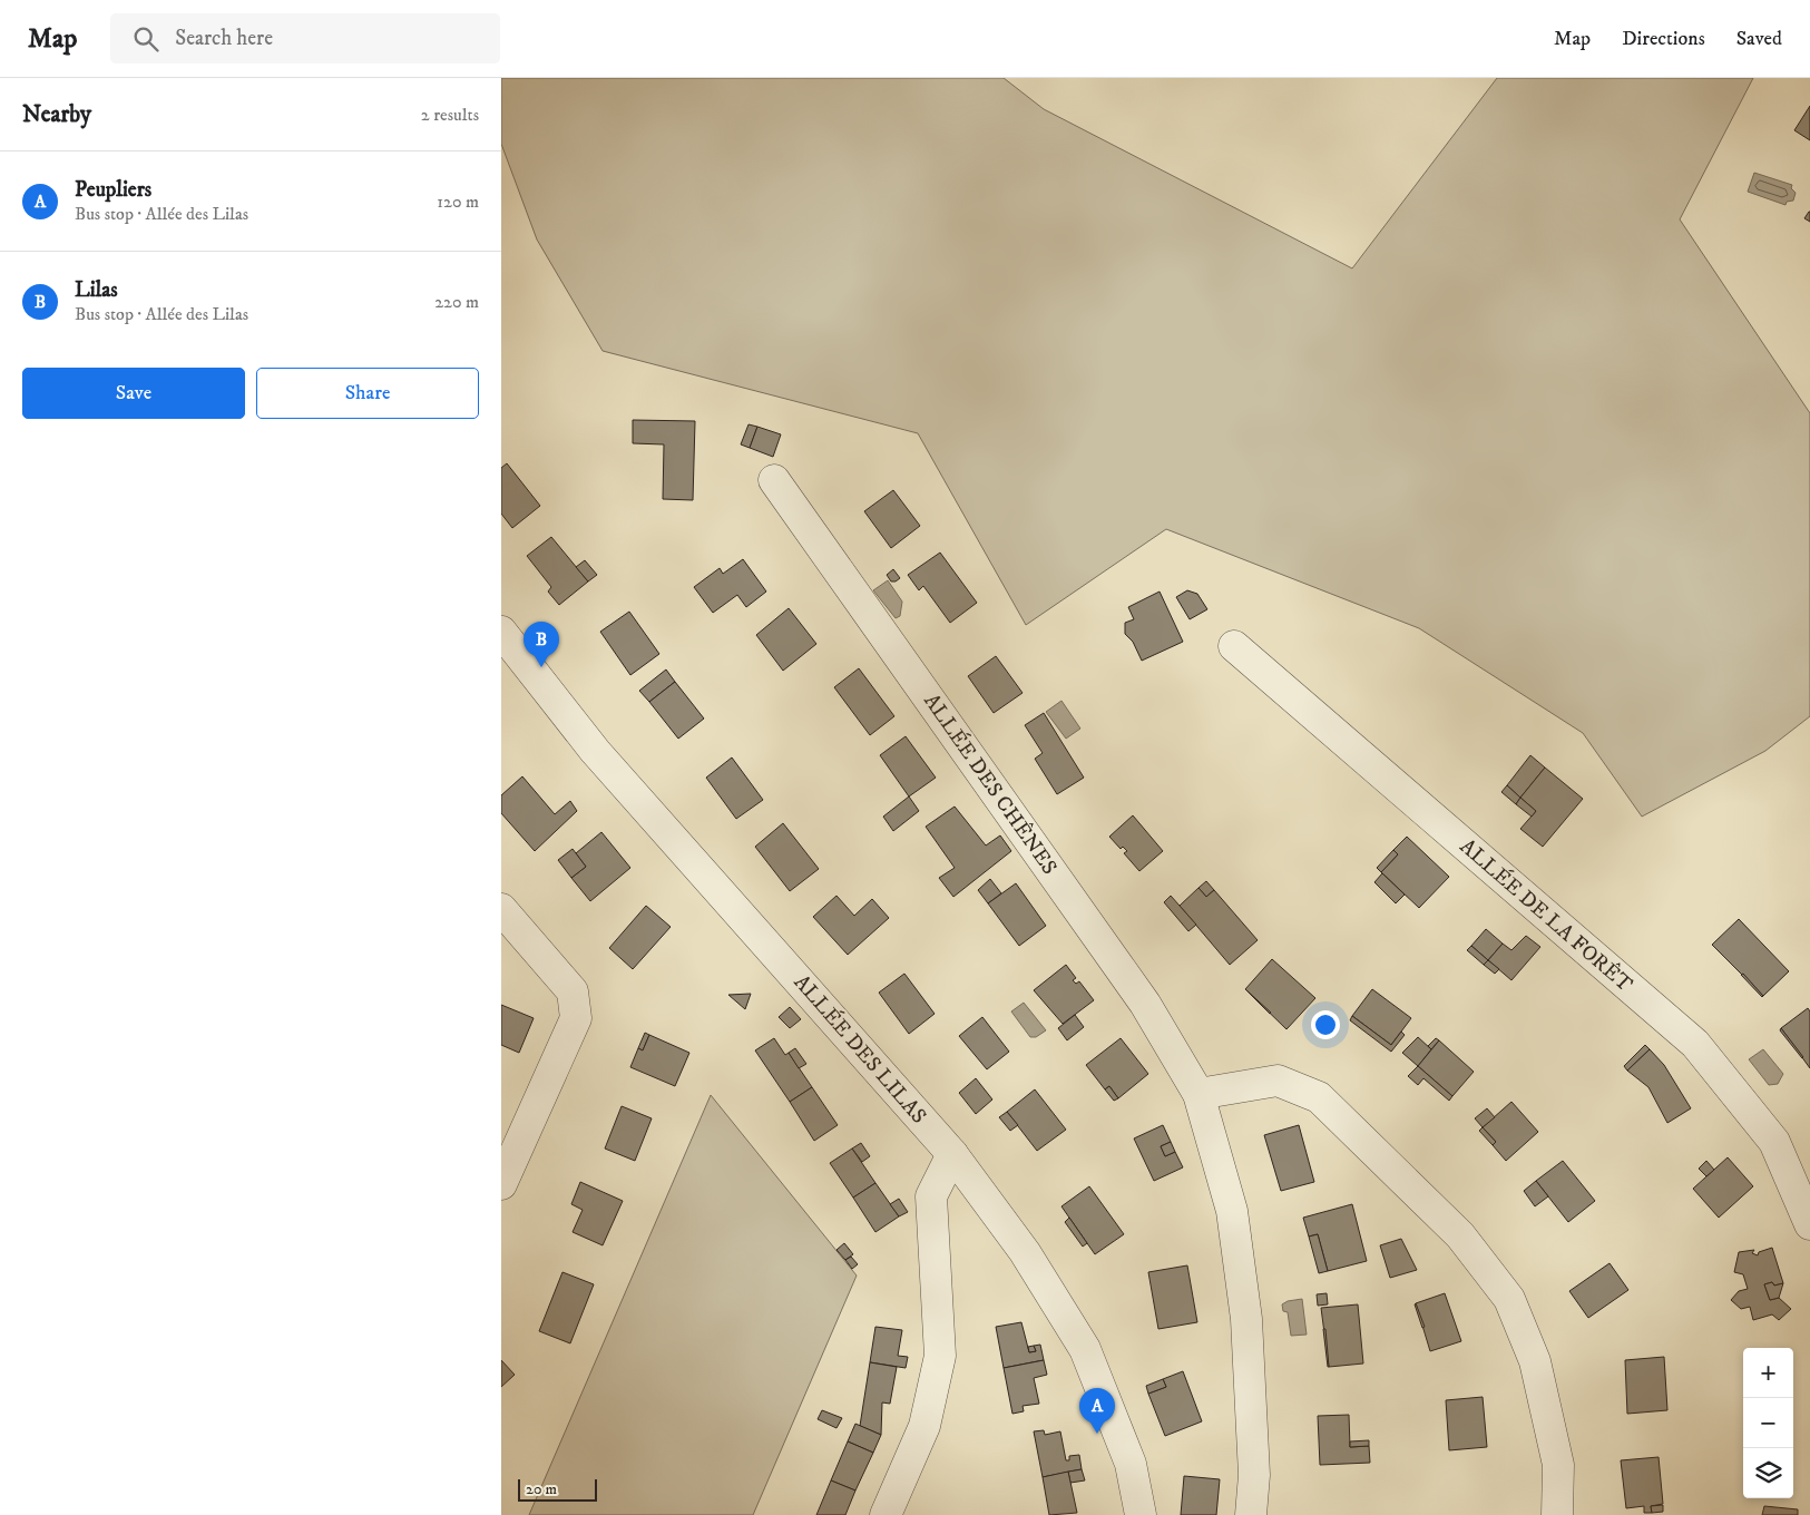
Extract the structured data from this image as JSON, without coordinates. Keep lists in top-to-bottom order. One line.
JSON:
{"streets":{"street":["ALLÉE DES CHÊNES","ALLÉE DE LA FORÊT","ALLÉE DES LILAS"]},"scale_bar":"20 m","page":{"header":"Map","search":"Search here","nav":["Map","Directions","Saved"],"heading":["Nearby","2 results"],"list":[{"mark":"A","name":"Peupliers","note":"Bus stop · Allée des Lilas","value":"120 m"},{"mark":"B","name":"Lilas","note":"Bus stop · Allée des Lilas","value":"220 m"}],"buttons":["Save","Share"],"pins":["B","A"],"map_buttons":["+","−"],"scale":"20 m"}}
